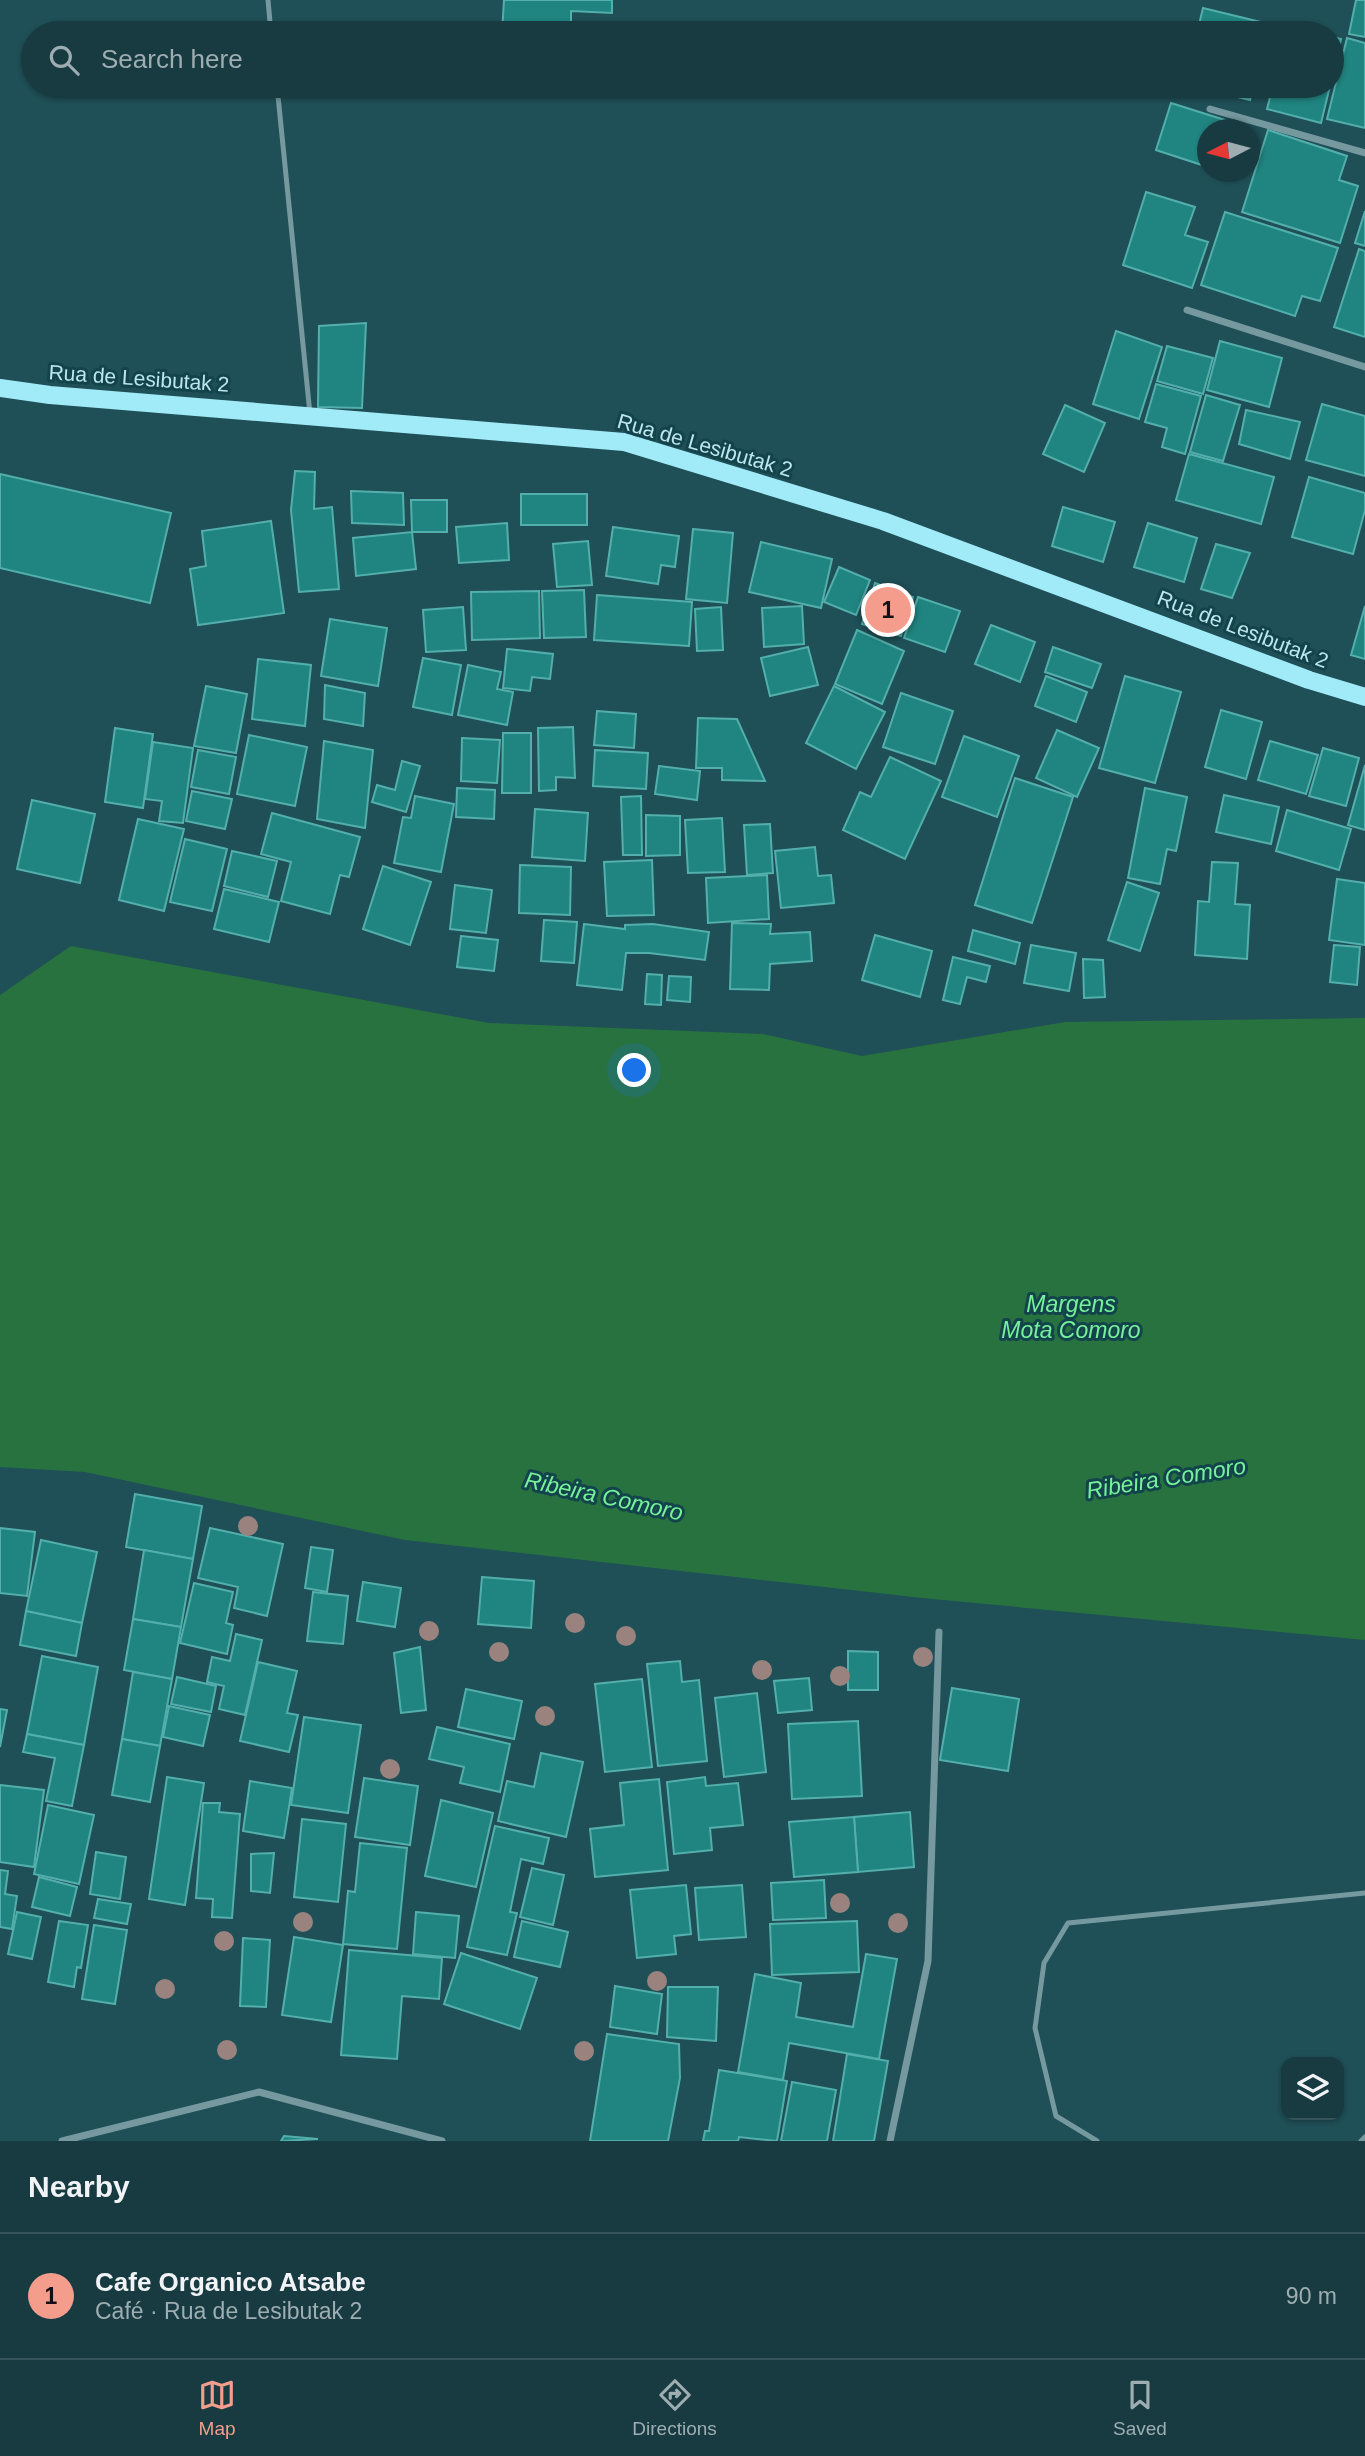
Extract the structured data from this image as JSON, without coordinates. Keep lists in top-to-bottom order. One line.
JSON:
{"streets":{"main road":["Rua de Lesibutak 2"]},"water":["Margens Mota Comoro","Ribeira Comoro"],"north":"left","page":{"search":"Search here","pins":"1","heading":"Nearby","list":[{"mark":"1","name":"Cafe Organico Atsabe","note":"Café · Rua de Lesibutak 2","value":"90 m"}],"nav":["Map","Directions","Saved"]}}
